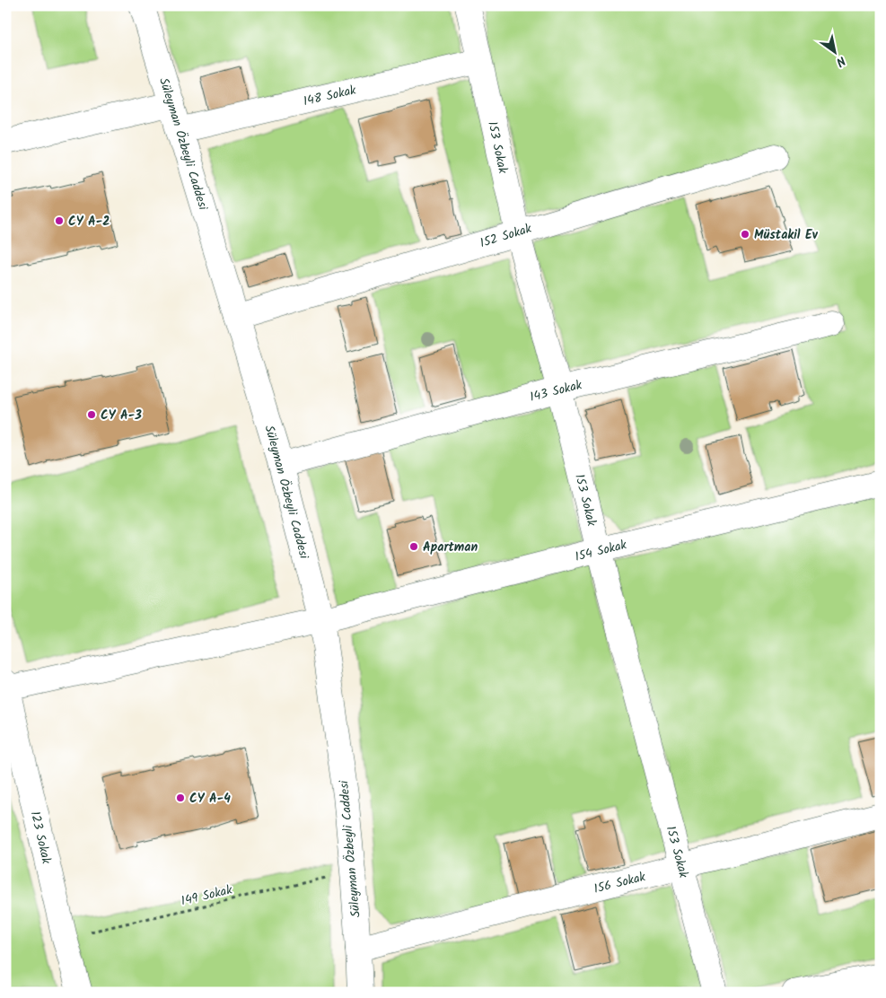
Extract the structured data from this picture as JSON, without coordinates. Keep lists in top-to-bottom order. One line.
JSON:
{"streets":{"street":["148 Sokak","Süleyman Özbeyli Caddesi","153 Sokak","152 Sokak","143 Sokak","154 Sokak","123 Sokak","156 Sokak"],"path":["149 Sokak"]},"crossings":[["148 Sokak","Süleyman Özbeyli Caddesi"],["148 Sokak","153 Sokak"],["Süleyman Özbeyli Caddesi","152 Sokak"],["Süleyman Özbeyli Caddesi","143 Sokak"],["Süleyman Özbeyli Caddesi","154 Sokak"],["Süleyman Özbeyli Caddesi","156 Sokak"],["Süleyman Özbeyli Caddesi","149 Sokak"],["153 Sokak","152 Sokak"],["153 Sokak","143 Sokak"],["153 Sokak","154 Sokak"],["153 Sokak","156 Sokak"],["154 Sokak","123 Sokak"],["123 Sokak","149 Sokak"]],"places":["CY A-2","Müstakil Ev","CY A-3","Apartman","CY A-4"],"north":"bottom right"}
